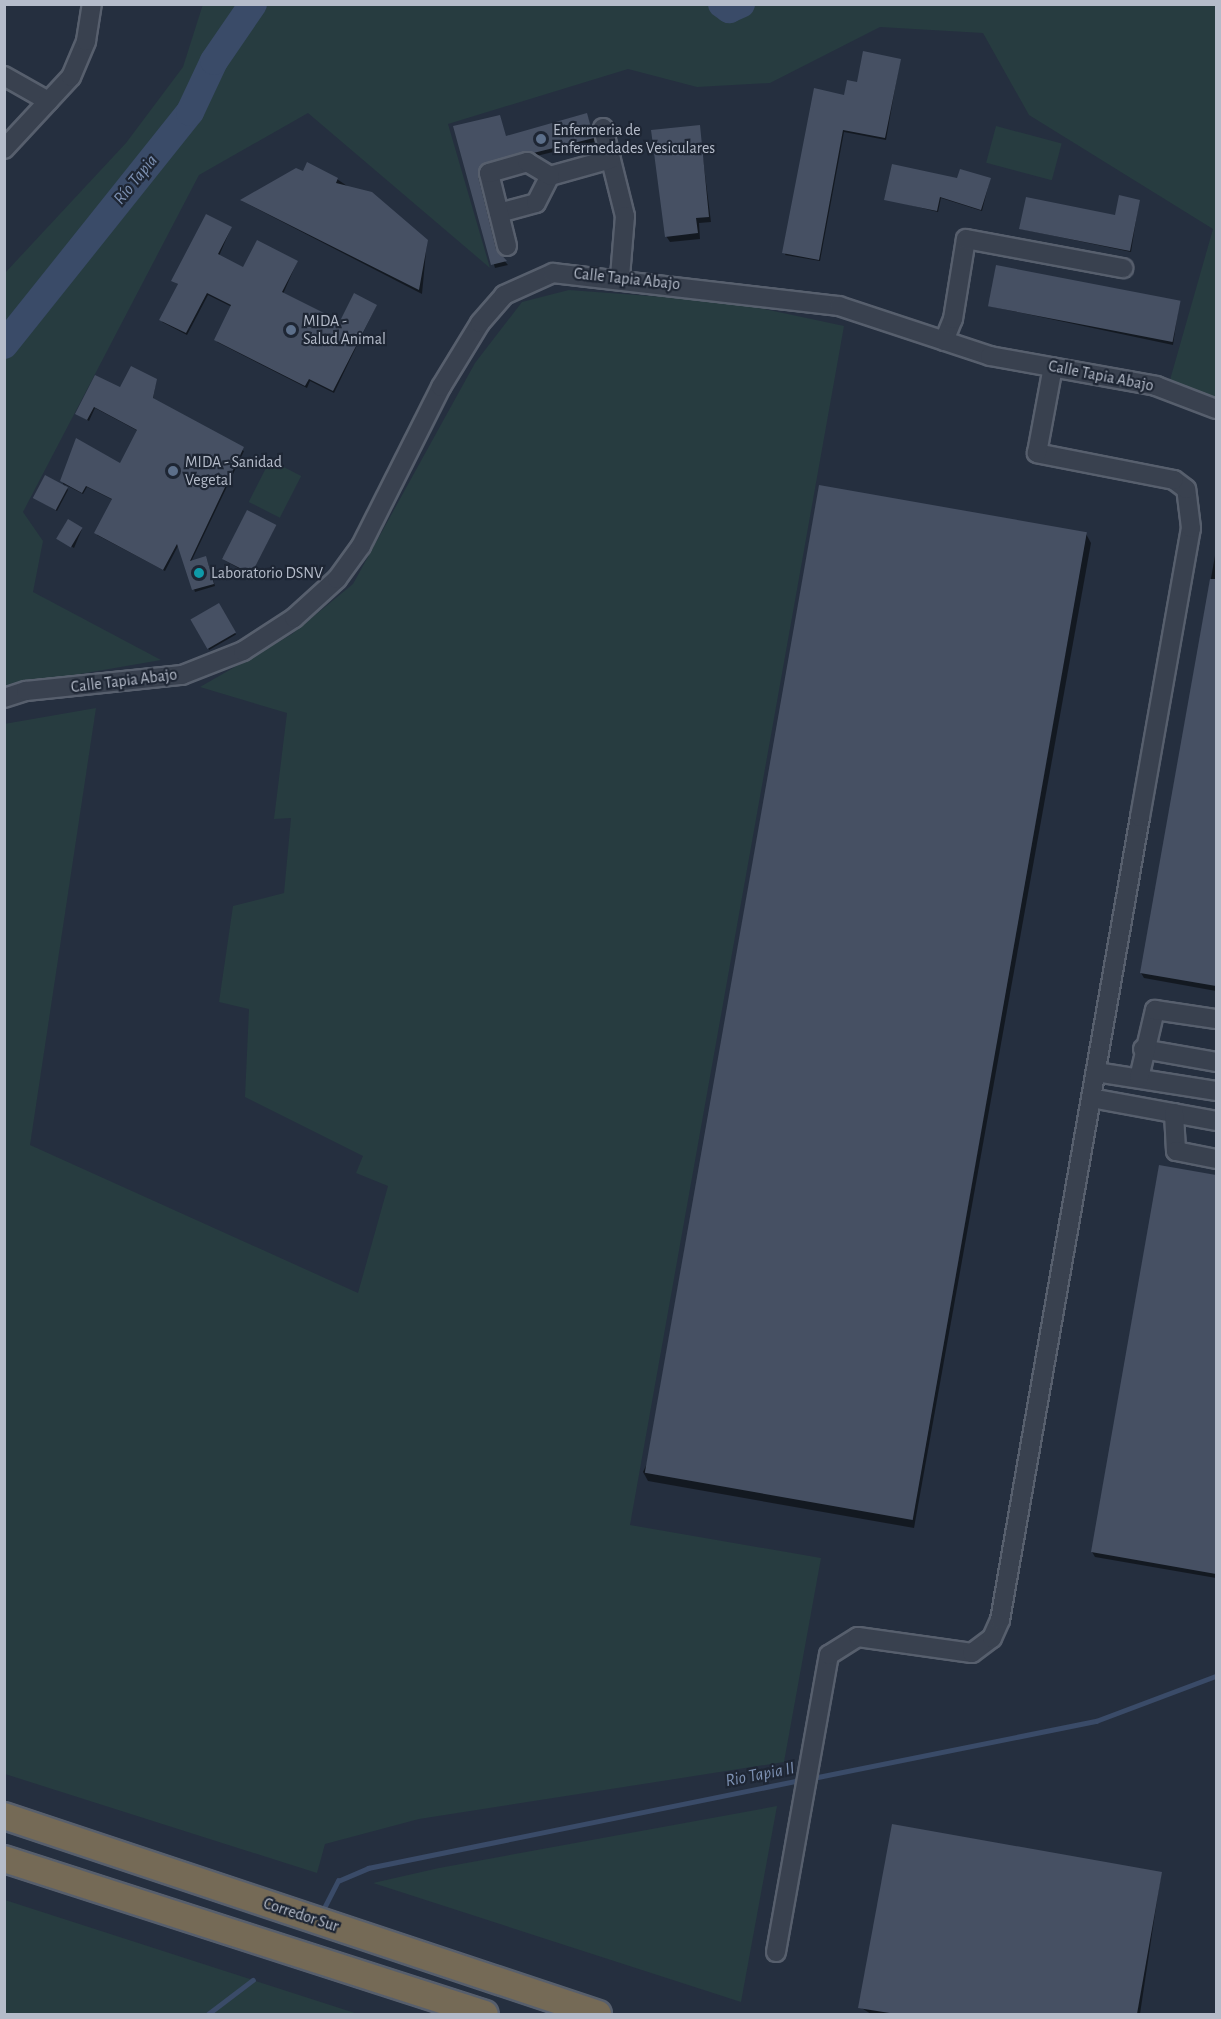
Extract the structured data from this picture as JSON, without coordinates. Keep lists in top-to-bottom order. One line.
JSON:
{"streets":{"highway":["Corredor Sur"],"street":["Calle Tapia Abajo"]},"water":["Río Tapia","Rio Tapia II"],"places":["Enfermeria de Enfermedades Vesiculares","MIDA - Salud Animal","MIDA - Sanidad Vegetal","Laboratorio DSNV"]}
